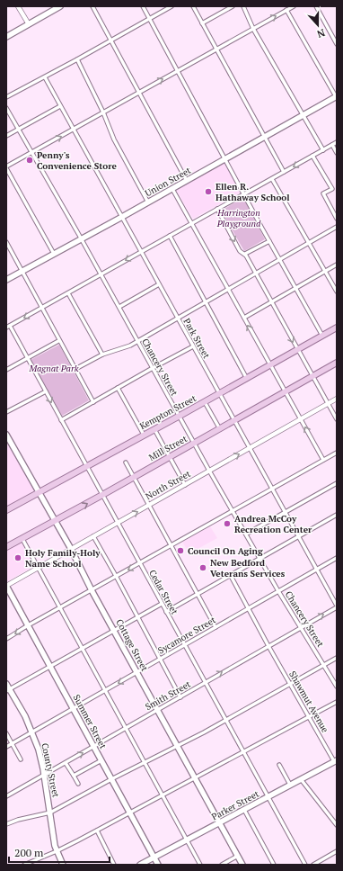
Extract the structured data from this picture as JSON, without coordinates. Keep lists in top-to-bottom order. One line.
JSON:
{"streets":{"main road":["Union Street","Kempton Street","Mill Street","Cottage Street","Summer Street","County Street","Parker Street"],"street":["Park Street","Chancery Street","North Street","Cedar Street","Sycamore Street","Smith Street","Shawmut Avenue"]},"crossings":[["Union Street","Park Street"],["Union Street","Chancery Street"],["Park Street","Kempton Street"],["Park Street","Mill Street"],["Park Street","North Street"],["Park Street","Sycamore Street"],["Park Street","Smith Street"],["Chancery Street","Kempton Street"],["Chancery Street","Mill Street"],["Chancery Street","North Street"],["Chancery Street","Sycamore Street"],["Chancery Street","Smith Street"],["Kempton Street","Cedar Street"],["Kempton Street","Cottage Street"],["Mill Street","Cedar Street"],["Mill Street","Cottage Street"],["North Street","Cedar Street"],["North Street","Cottage Street"],["North Street","Summer Street"],["Cedar Street","Sycamore Street"],["Cedar Street","Smith Street"],["Cedar Street","Parker Street"],["Sycamore Street","Cottage Street"],["Sycamore Street","Shawmut Avenue"],["Sycamore Street","Summer Street"],["Sycamore Street","County Street"],["Cottage Street","Smith Street"],["Cottage Street","Parker Street"],["Smith Street","Shawmut Avenue"],["Smith Street","Summer Street"],["Smith Street","County Street"],["Shawmut Avenue","Parker Street"],["Summer Street","Parker Street"]],"one_way":["Smith Street"],"parks":["Harrington Playground","Magnat Park"],"places":["Penny's Convenience Store","Ellen R. Hathaway School","Andrea McCoy Recreation Center","Council On Aging","Holy Family-Holy Name School","New Bedford Veterans Services"],"scale_bar":"200 m","north":"bottom"}
